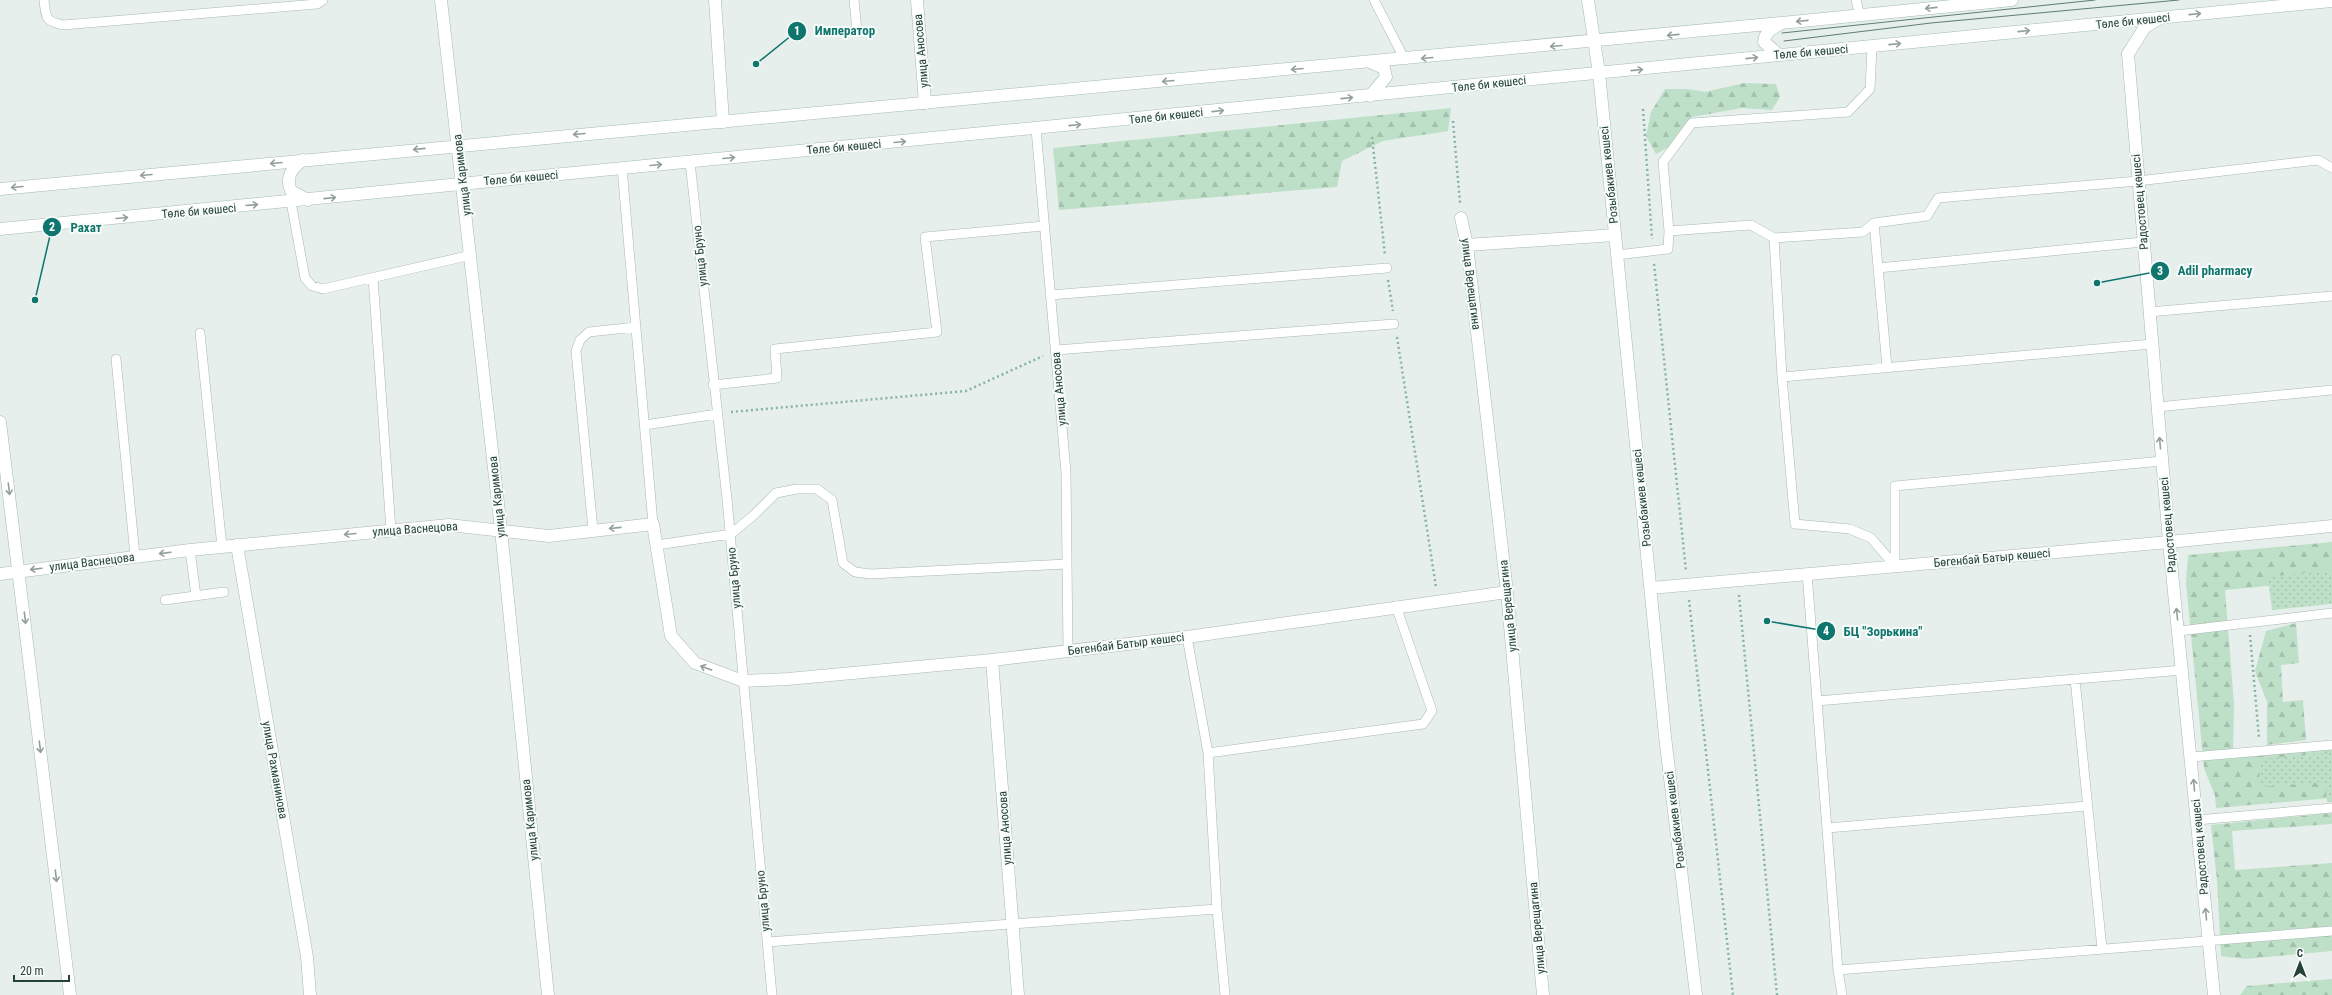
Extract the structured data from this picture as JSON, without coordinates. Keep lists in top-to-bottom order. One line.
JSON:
{"streets":{"street":["Төле би көшесі","улица Аносова","улица Каримова","Розыбакиев көшесі","Радостовец көшесі","улица Верещагина","улица Васнецова","Бөгенбай Батыр көшесі","улица Рахманинова"],"lane":["улица Бруно"]},"crossings":[["Төле би көшесі","улица Аносова"],["Төле би көшесі","улица Каримова"],["Төле би көшесі","Розыбакиев көшесі"],["Төле би көшесі","Радостовец көшесі"],["Төле би көшесі","улица Бруно"],["улица Аносова","Бөгенбай Батыр көшесі"],["улица Каримова","улица Васнецова"],["Розыбакиев көшесі","Бөгенбай Батыр көшесі"],["Радостовец көшесі","Бөгенбай Батыр көшесі"],["улица Бруно","Бөгенбай Батыр көшесі"],["улица Верещагина","Бөгенбай Батыр көшесі"],["улица Васнецова","улица Рахманинова"]],"one_way":["улица Васнецова"],"places":["Император","Adil pharmacy","Рахат","БЦ \"Зорькина\""],"scale_bar":"20 m","north":"top"}
